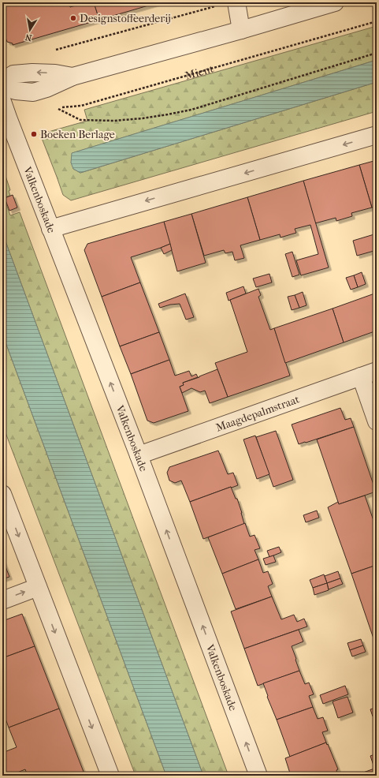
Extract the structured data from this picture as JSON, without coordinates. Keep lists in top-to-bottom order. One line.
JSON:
{"streets":{"street":["Valkenboskade","Maagdepalmstraat"],"path":["Mient"]},"crossings":[["Valkenboskade","Maagdepalmstraat"]],"places":["Designstoffeerderij","Boeken Berlage"],"north":"bottom"}
